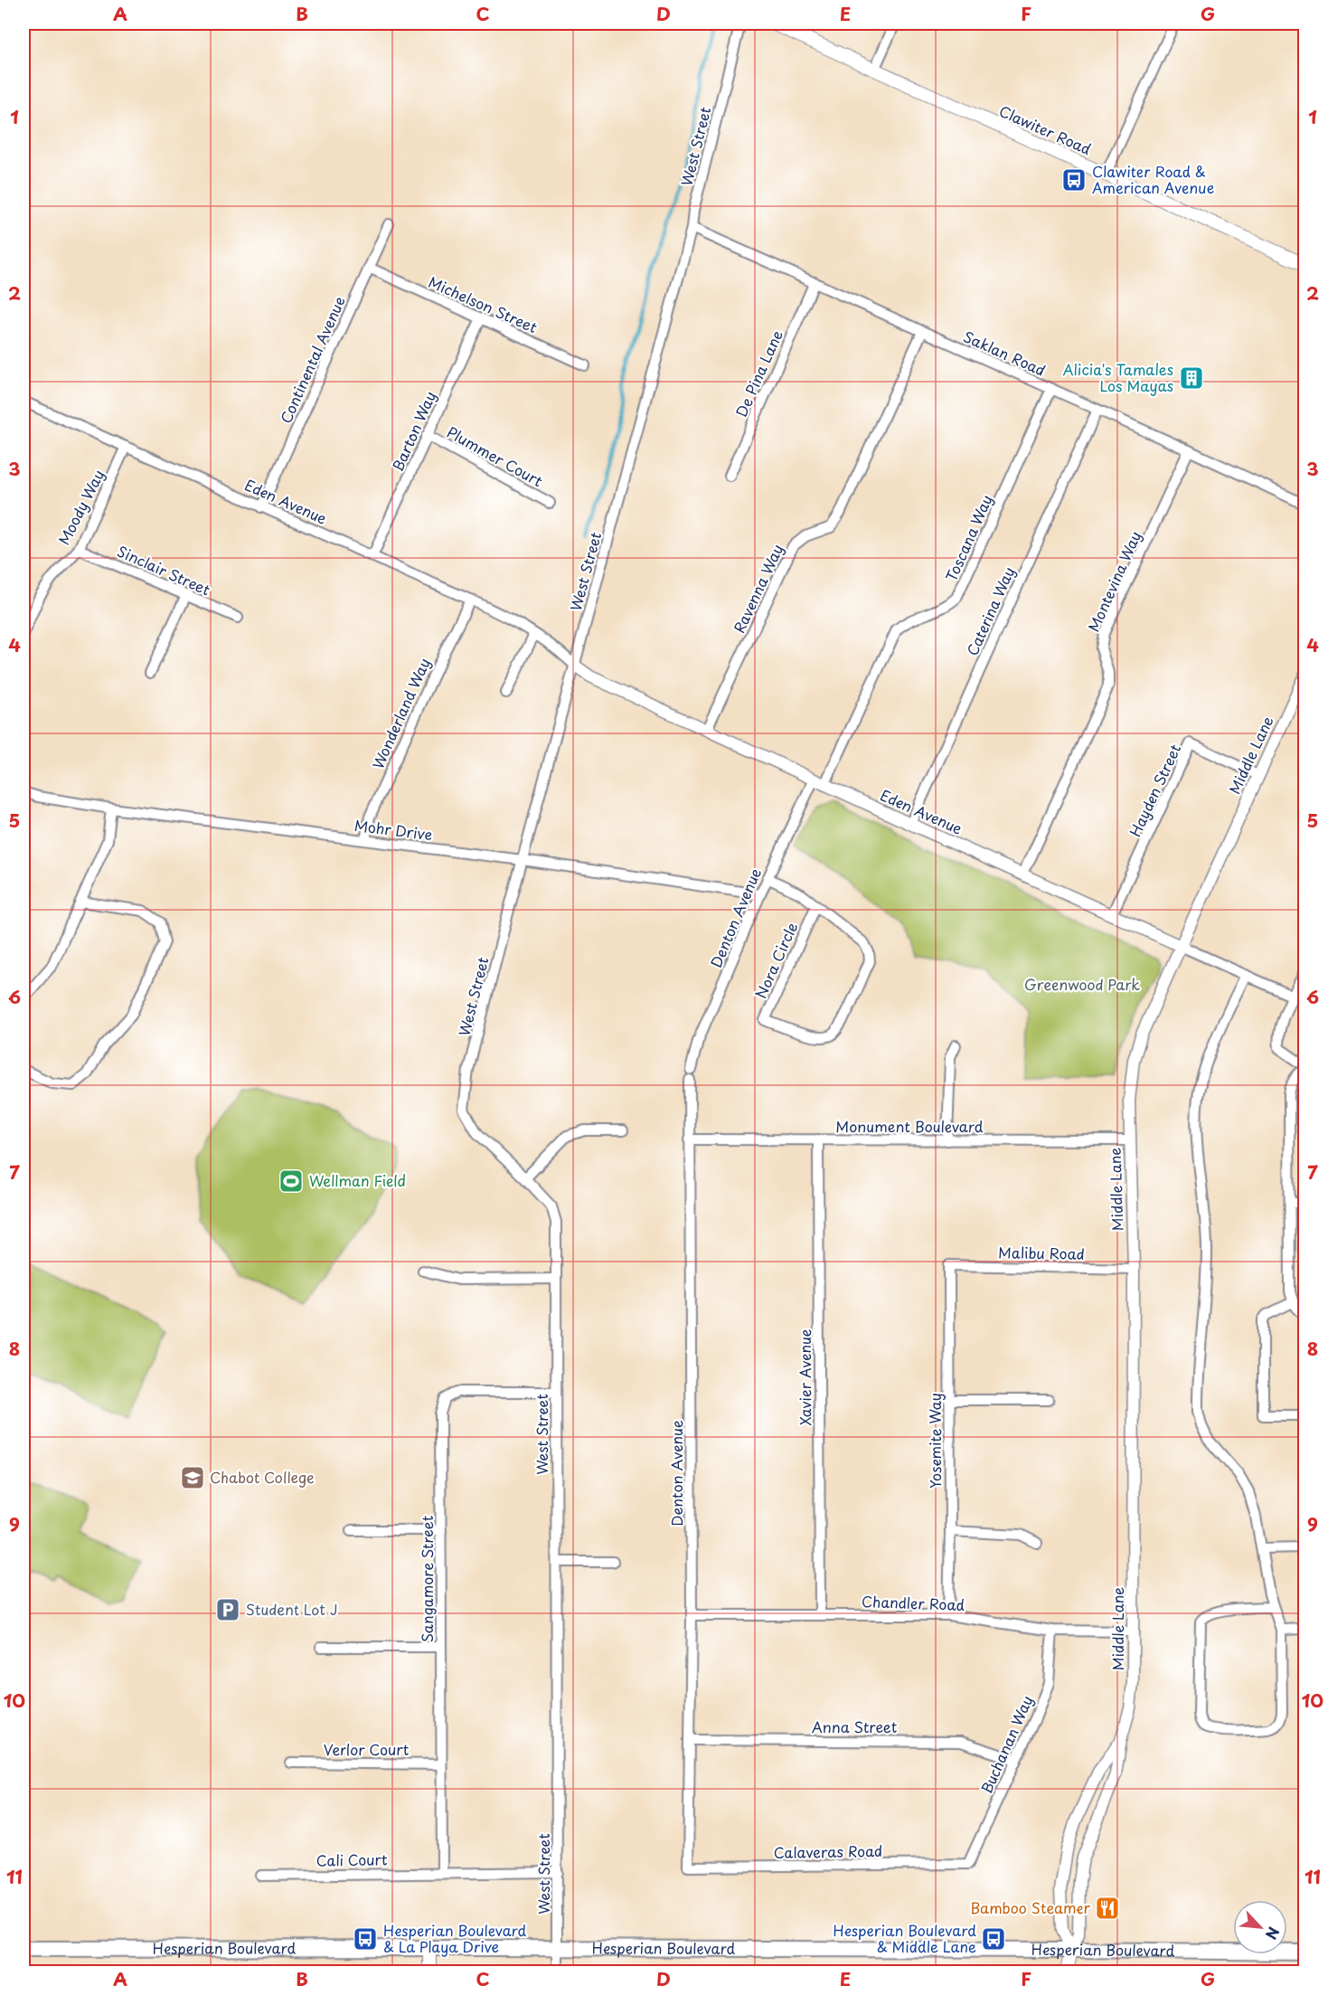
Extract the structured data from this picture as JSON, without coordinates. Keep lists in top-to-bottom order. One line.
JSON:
{"streets":{"main road":["Clawiter Road","Hesperian Boulevard"],"street":["West Street","Michelson Street","Saklan Road","Continental Avenue","De Pina Lane","Barton Way","Plummer Court","Eden Avenue","Moody Way","Toscana Way","Sinclair Street","Montevina Way","Ravenna Way","Caterina Way","Wonderland Way","Middle Lane","Hayden Street","Mohr Drive","Denton Avenue","Nora Circle","Monument Boulevard","Malibu Road","Xavier Avenue","Yosemite Way","Sangamore Street","Chandler Road","Anna Street","Buchanan Way","Verlor Court","Calaveras Road","Cali Court"]},"crossings":[["West Street","Saklan Road"],["West Street","Eden Avenue"],["West Street","Mohr Drive"],["West Street","Sangamore Street"],["West Street","Cali Court"],["West Street","Hesperian Boulevard"],["Michelson Street","Continental Avenue"],["Michelson Street","Barton Way"],["Saklan Road","De Pina Lane"],["Saklan Road","Toscana Way"],["Saklan Road","Montevina Way"],["Saklan Road","Ravenna Way"],["Saklan Road","Caterina Way"],["Continental Avenue","Eden Avenue"],["Barton Way","Plummer Court"],["Barton Way","Eden Avenue"],["Eden Avenue","Moody Way"],["Eden Avenue","Toscana Way"],["Eden Avenue","Montevina Way"],["Eden Avenue","Ravenna Way"],["Eden Avenue","Caterina Way"],["Eden Avenue","Wonderland Way"],["Eden Avenue","Middle Lane"],["Eden Avenue","Hayden Street"],["Eden Avenue","Denton Avenue"],["Moody Way","Sinclair Street"],["Wonderland Way","Mohr Drive"],["Middle Lane","Hayden Street"],["Middle Lane","Monument Boulevard"],["Middle Lane","Malibu Road"],["Middle Lane","Chandler Road"],["Middle Lane","Hesperian Boulevard"],["Mohr Drive","Denton Avenue"],["Denton Avenue","Nora Circle"],["Denton Avenue","Monument Boulevard"],["Denton Avenue","Chandler Road"],["Denton Avenue","Anna Street"],["Denton Avenue","Calaveras Road"],["Monument Boulevard","Xavier Avenue"],["Malibu Road","Yosemite Way"],["Xavier Avenue","Chandler Road"],["Yosemite Way","Chandler Road"],["Sangamore Street","Verlor Court"],["Sangamore Street","Cali Court"],["Chandler Road","Buchanan Way"],["Anna Street","Buchanan Way"],["Buchanan Way","Calaveras Road"]],"parks":["Greenwood Park"],"places":{"bus stop":["Clawiter Road & American Avenue","Hesperian Boulevard & La Playa Drive","Hesperian Boulevard & Middle Lane"],"building":["Alicia's Tamales Los Mayas"],"sports":["Wellman Field"],"school or university":["Chabot College"],"parking":["Student Lot J"],"restaurant":["Bamboo Steamer"]},"north":"bottom right","grid":{"columns":["A","B","C","D","E","F","G"],"rows":["1","2","3","4","5","6","7","8","9","10","11"]}}
